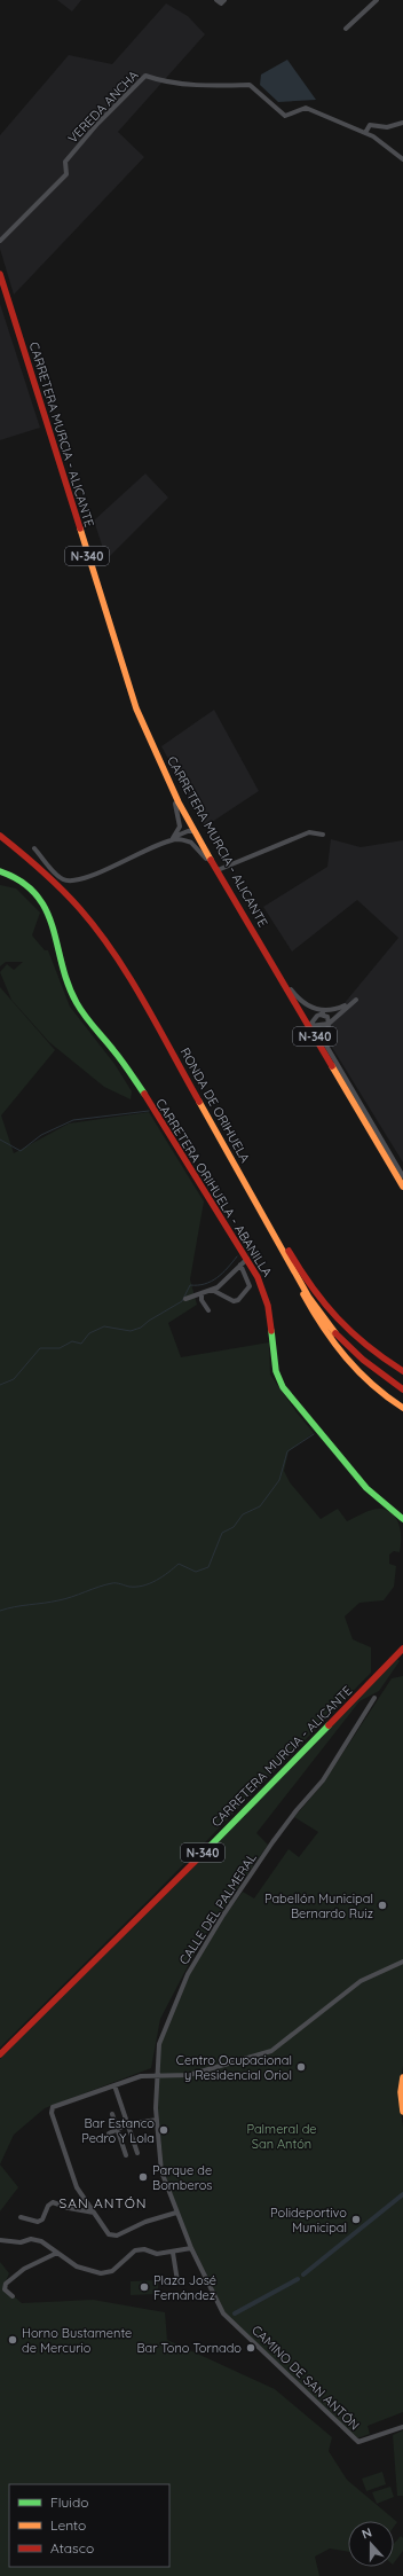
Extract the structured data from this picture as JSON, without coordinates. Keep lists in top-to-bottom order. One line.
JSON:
{"streets":{"main road":["CARRETERA MURCIA - ALICANTE","N-340","RONDA DE ORIHUELA","CARRETERA ORIHUELA - ABANILLA"],"street":["VEREDA ANCHA","CALLE DEL PALMERAL","CAMINO DE SAN ANTÓN"]},"crossings":[["CALLE DEL PALMERAL","CAMINO DE SAN ANTÓN"]],"districts":["SAN ANTÓN"],"parks":["Palmeral de San Antón"],"places":["Pabellón Municipal Bernardo Ruiz","Centro Ocupacional y Residencial Oriol","Bar Estanco Pedro Y Lola","Parque de Bomberos","Polideportivo Municipal","Plaza José Fernández","Horno Bustamente de Mercurio","Bar Tono Tornado"],"legend":["Fluido","Lento","Atasco"],"north":"top"}
